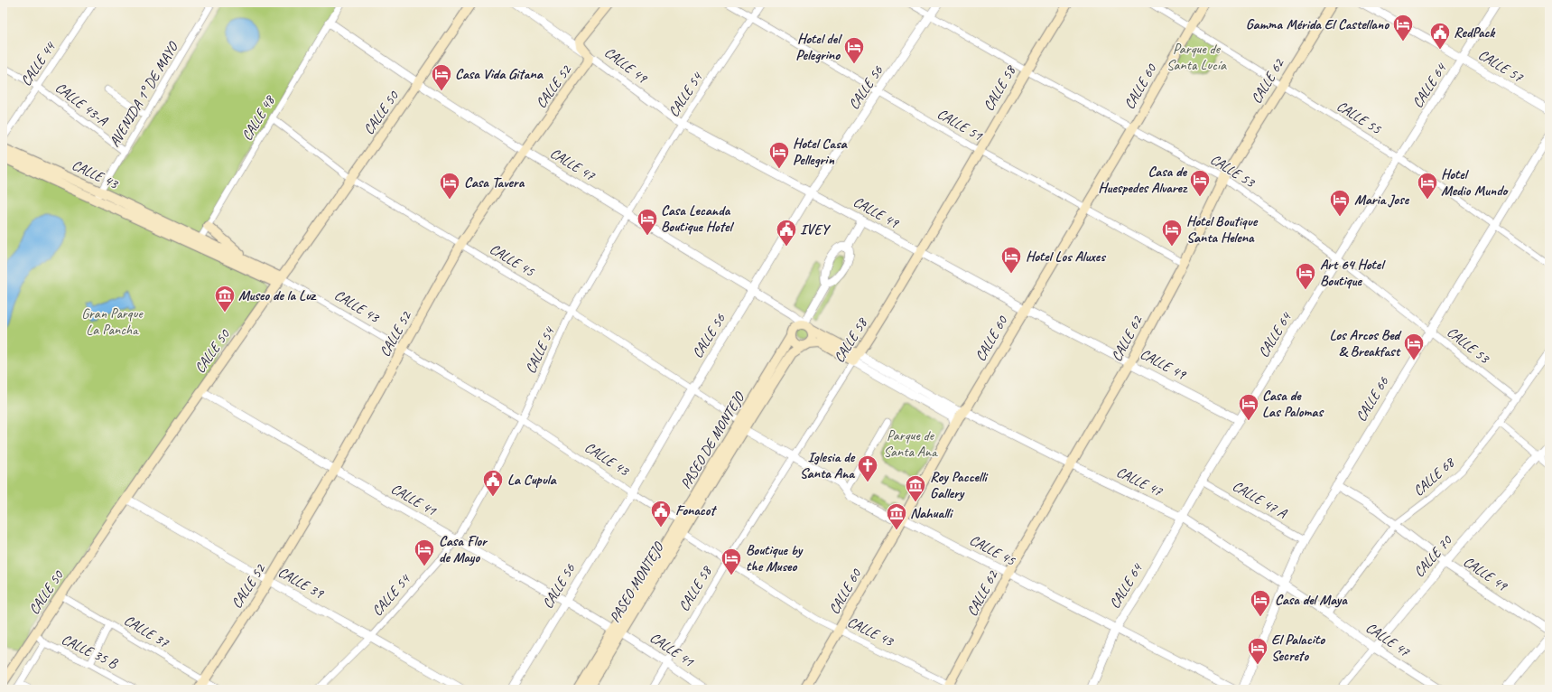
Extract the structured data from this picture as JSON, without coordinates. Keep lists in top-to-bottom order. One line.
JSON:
{"streets":{"main road":["CALLE 62","CALLE 52","CALLE 60","CALLE 58","CALLE 50","CALLE 47","CALLE 43","PASEO DE MONTEJO","PASEO MONTEJO"],"street":["CALLE 44","CALLE 49","CALLE 57","CALLE 64","CALLE 56","AVENIDA 1° DE MAYO","CALLE 54","CALLE 43-A","CALLE 55","CALLE 48","CALLE 51","CALLE 53","CALLE 45","CALLE 66","CALLE 68","CALLE 41","CALLE 47 A","CALLE 70","CALLE 39","CALLE 37","CALLE 35 B"]},"crossings":[["CALLE 44","CALLE 43-A"],["CALLE 49","CALLE 62"],["CALLE 49","CALLE 64"],["CALLE 49","CALLE 52"],["CALLE 49","CALLE 60"],["CALLE 49","CALLE 56"],["CALLE 49","CALLE 58"],["CALLE 49","CALLE 54"],["CALLE 49","CALLE 66"],["CALLE 49","CALLE 68"],["CALLE 49","CALLE 70"],["CALLE 57","CALLE 64"],["CALLE 62","CALLE 55"],["CALLE 62","CALLE 51"],["CALLE 62","CALLE 47"],["CALLE 62","CALLE 53"],["CALLE 62","CALLE 43"],["CALLE 62","CALLE 45"],["CALLE 64","CALLE 55"],["CALLE 64","CALLE 47"],["CALLE 64","CALLE 53"],["CALLE 64","CALLE 45"],["CALLE 64","CALLE 47 A"],["CALLE 52","CALLE 47"],["CALLE 52","CALLE 43"],["CALLE 52","CALLE 45"],["CALLE 52","CALLE 41"],["CALLE 52","CALLE 39"],["CALLE 52","CALLE 37"],["CALLE 60","CALLE 55"],["CALLE 60","CALLE 51"],["CALLE 60","CALLE 47"],["CALLE 60","CALLE 53"],["CALLE 60","CALLE 43"],["CALLE 60","CALLE 45"],["CALLE 56","CALLE 51"],["CALLE 56","CALLE 47"],["CALLE 56","CALLE 53"],["CALLE 56","CALLE 43"],["CALLE 56","CALLE 45"],["CALLE 56","CALLE 41"],["CALLE 58","CALLE 51"],["CALLE 58","CALLE 47"],["CALLE 58","CALLE 53"],["CALLE 58","CALLE 43"],["CALLE 58","CALLE 45"],["CALLE 58","CALLE 41"],["AVENIDA 1° DE MAYO","CALLE 43-A"],["AVENIDA 1° DE MAYO","CALLE 43"],["CALLE 54","CALLE 51"],["CALLE 54","CALLE 47"],["CALLE 54","CALLE 43"],["CALLE 54","CALLE 45"],["CALLE 54","CALLE 41"],["CALLE 54","CALLE 39"],["CALLE 50","CALLE 47"],["CALLE 50","CALLE 43"],["CALLE 50","CALLE 45"],["CALLE 50","CALLE 41"],["CALLE 50","CALLE 39"],["CALLE 50","CALLE 37"],["CALLE 50","CALLE 35 B"],["CALLE 55","CALLE 66"],["CALLE 48","CALLE 47"],["CALLE 48","CALLE 43"],["CALLE 48","CALLE 45"],["CALLE 47","CALLE 66"],["CALLE 47","PASEO DE MONTEJO"],["CALLE 47","CALLE 68"],["CALLE 47","CALLE 70"],["CALLE 47","PASEO MONTEJO"],["CALLE 53","CALLE 66"],["CALLE 53","CALLE 68"],["CALLE 43","PASEO DE MONTEJO"],["CALLE 43","PASEO MONTEJO"],["CALLE 45","PASEO DE MONTEJO"],["CALLE 45","PASEO MONTEJO"],["CALLE 66","CALLE 47 A"],["PASEO DE MONTEJO","CALLE 41"],["PASEO DE MONTEJO","PASEO MONTEJO"],["CALLE 41","PASEO MONTEJO"]],"parks":["Parque de Santa Lucía","Gran Parque La Pancha","Parque de Santa Ana"],"places":{"hotel":["Gamma Mérida El Castellano","Hotel del Pelegrino","Casa Vida Gitana","Hotel Casa Pellegrin","Casa de Huespedes Alvarez","Casa Tavera","Hotel Medio Mundo","Maria Jose","Casa Lecanda Boutique Hotel","Hotel Boutique Santa Helena","Hotel Los Aluxes","Art 64 Hotel Boutique","Los Arcos Bed & Breakfast","Casa de Las Palomas","Casa Flor de Mayo","Boutique by the Museo","Casa del Maya","El Palacito Secreto"],"public building":["RedPack","IVEY","La Cupula","Fonacot"],"museum":["Museo de la Luz","Roy Paccelli Gallery","Nahualli"],"church":["Iglesia de Santa Ana"]}}
